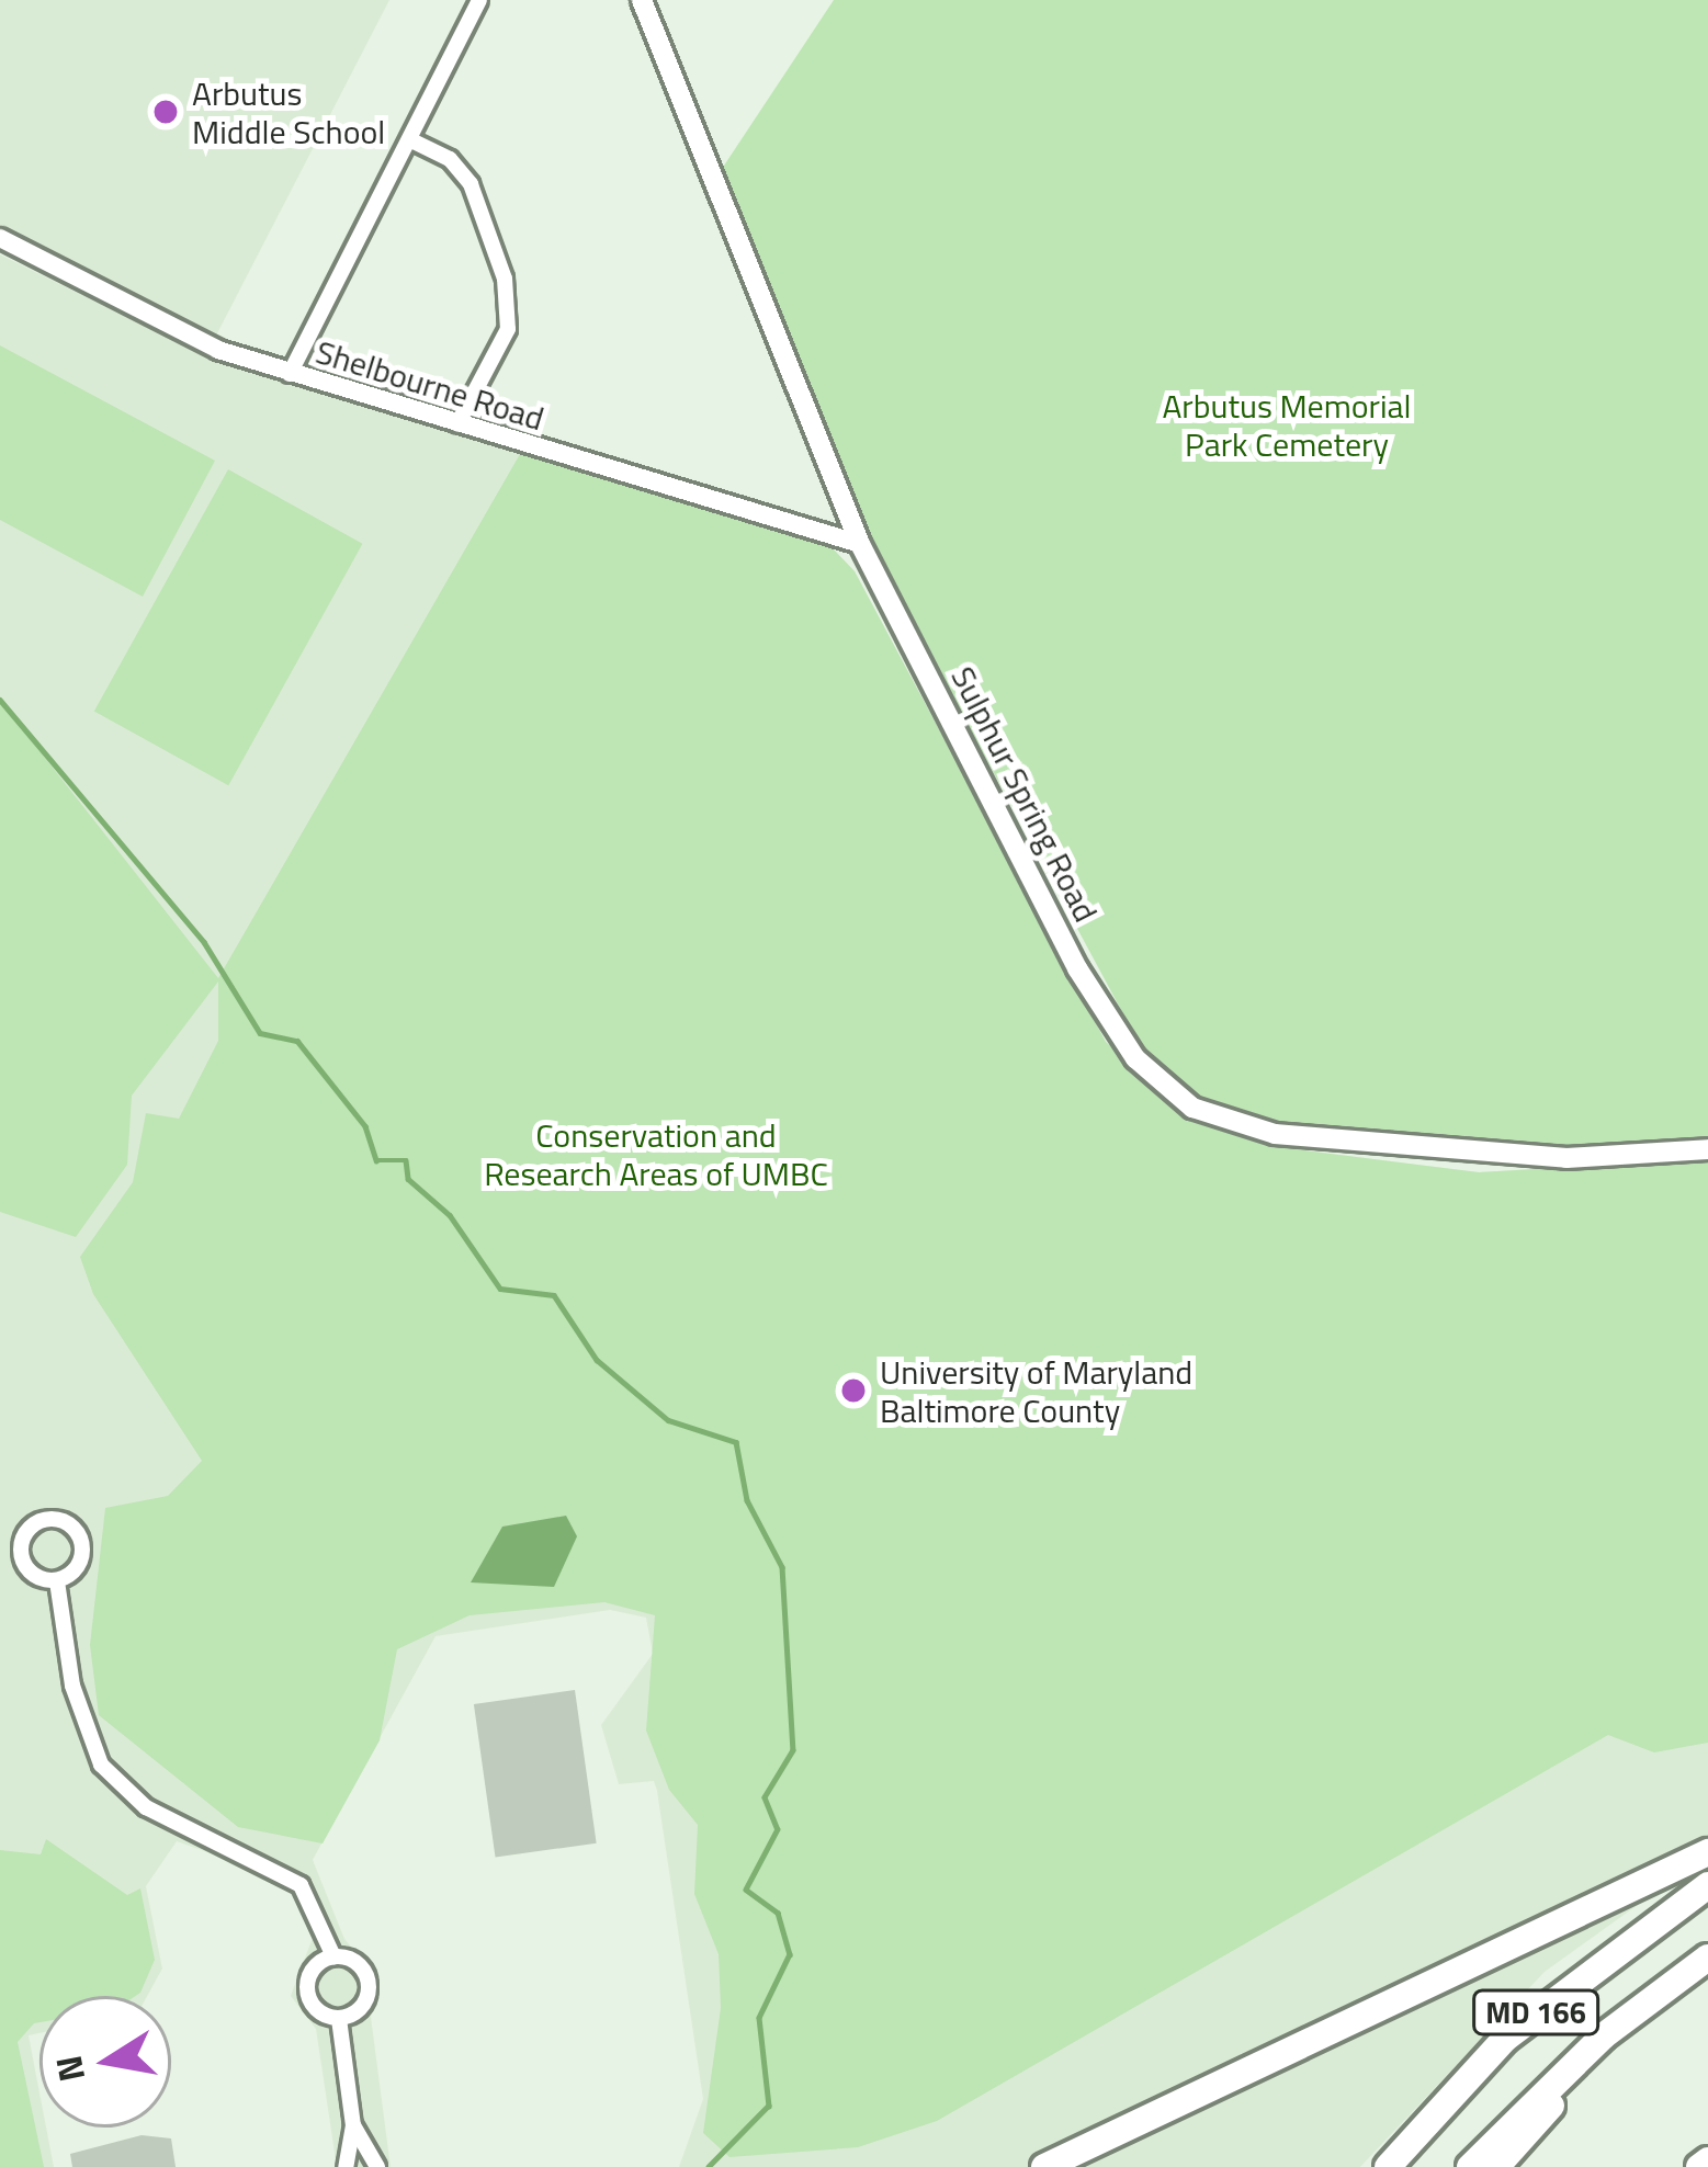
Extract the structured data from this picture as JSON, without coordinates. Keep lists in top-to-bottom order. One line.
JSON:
{"streets":{"highway":["MD 166"],"main road":["Sulphur Spring Road"],"street":["Shelbourne Road"]},"crossings":[["Shelbourne Road","Sulphur Spring Road"]],"parks":["Arbutus Memorial Park Cemetery","Conservation and Research Areas of UMBC"],"places":["Arbutus Middle School","University of Maryland Baltimore County"],"north":"left"}
